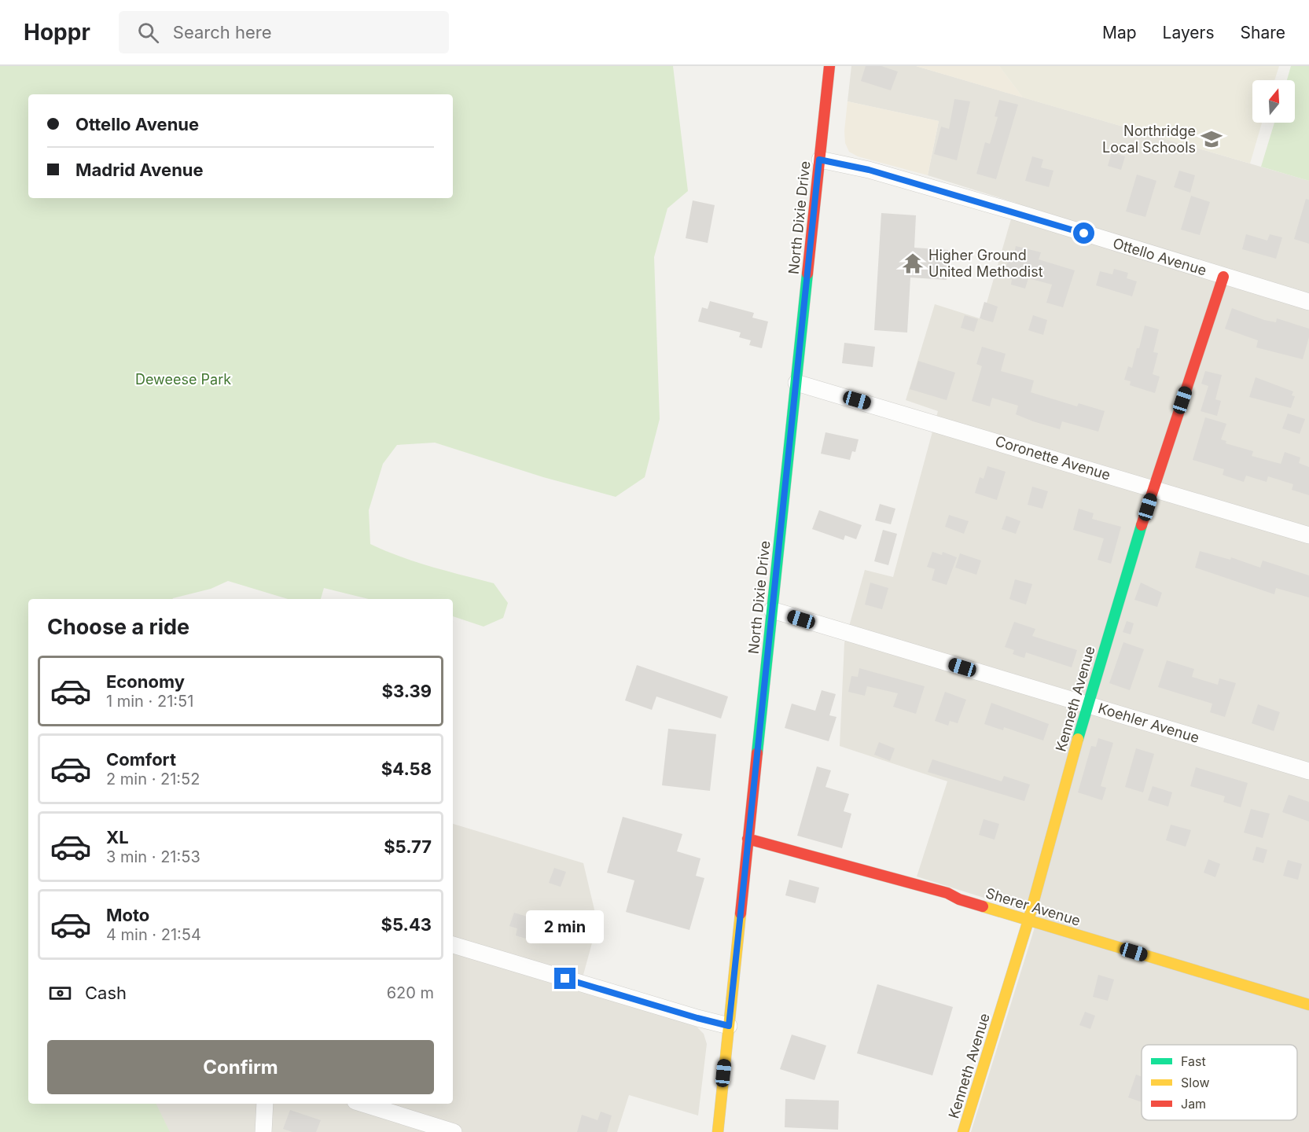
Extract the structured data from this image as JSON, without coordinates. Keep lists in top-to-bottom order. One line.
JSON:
{"streets":{"street":["North Dixie Drive","Ottello Avenue","Coronette Avenue","Kenneth Avenue","Koehler Avenue","Sherer Avenue"]},"crossings":[["North Dixie Drive","Ottello Avenue"],["North Dixie Drive","Coronette Avenue"],["North Dixie Drive","Koehler Avenue"],["North Dixie Drive","Sherer Avenue"],["Ottello Avenue","Kenneth Avenue"],["Coronette Avenue","Kenneth Avenue"],["Kenneth Avenue","Koehler Avenue"],["Kenneth Avenue","Sherer Avenue"]],"parks":["Deweese Park"],"places":{"school or university":["Northridge Local Schools"],"temple":["Higher Ground United Methodist"]},"legend":["Fast","Slow","Jam"],"north":"top","page":{"header":"Hoppr","search":"Search here","nav":["Map","Layers","Share"],"banner":["Ottello Avenue","Madrid Avenue"],"heading":"Choose a ride","list":[{"name":"Economy","note":"1 min · 21:51","value":"$3.39"},{"name":"Comfort","note":"2 min · 21:52","value":"$4.58"},{"name":"XL","note":"3 min · 21:53","value":"$5.77"},{"name":"Moto","note":"4 min · 21:54","value":"$5.43"}],"bubble":"2 min","pay":["Cash","620 m"],"buttons":"Confirm"}}
